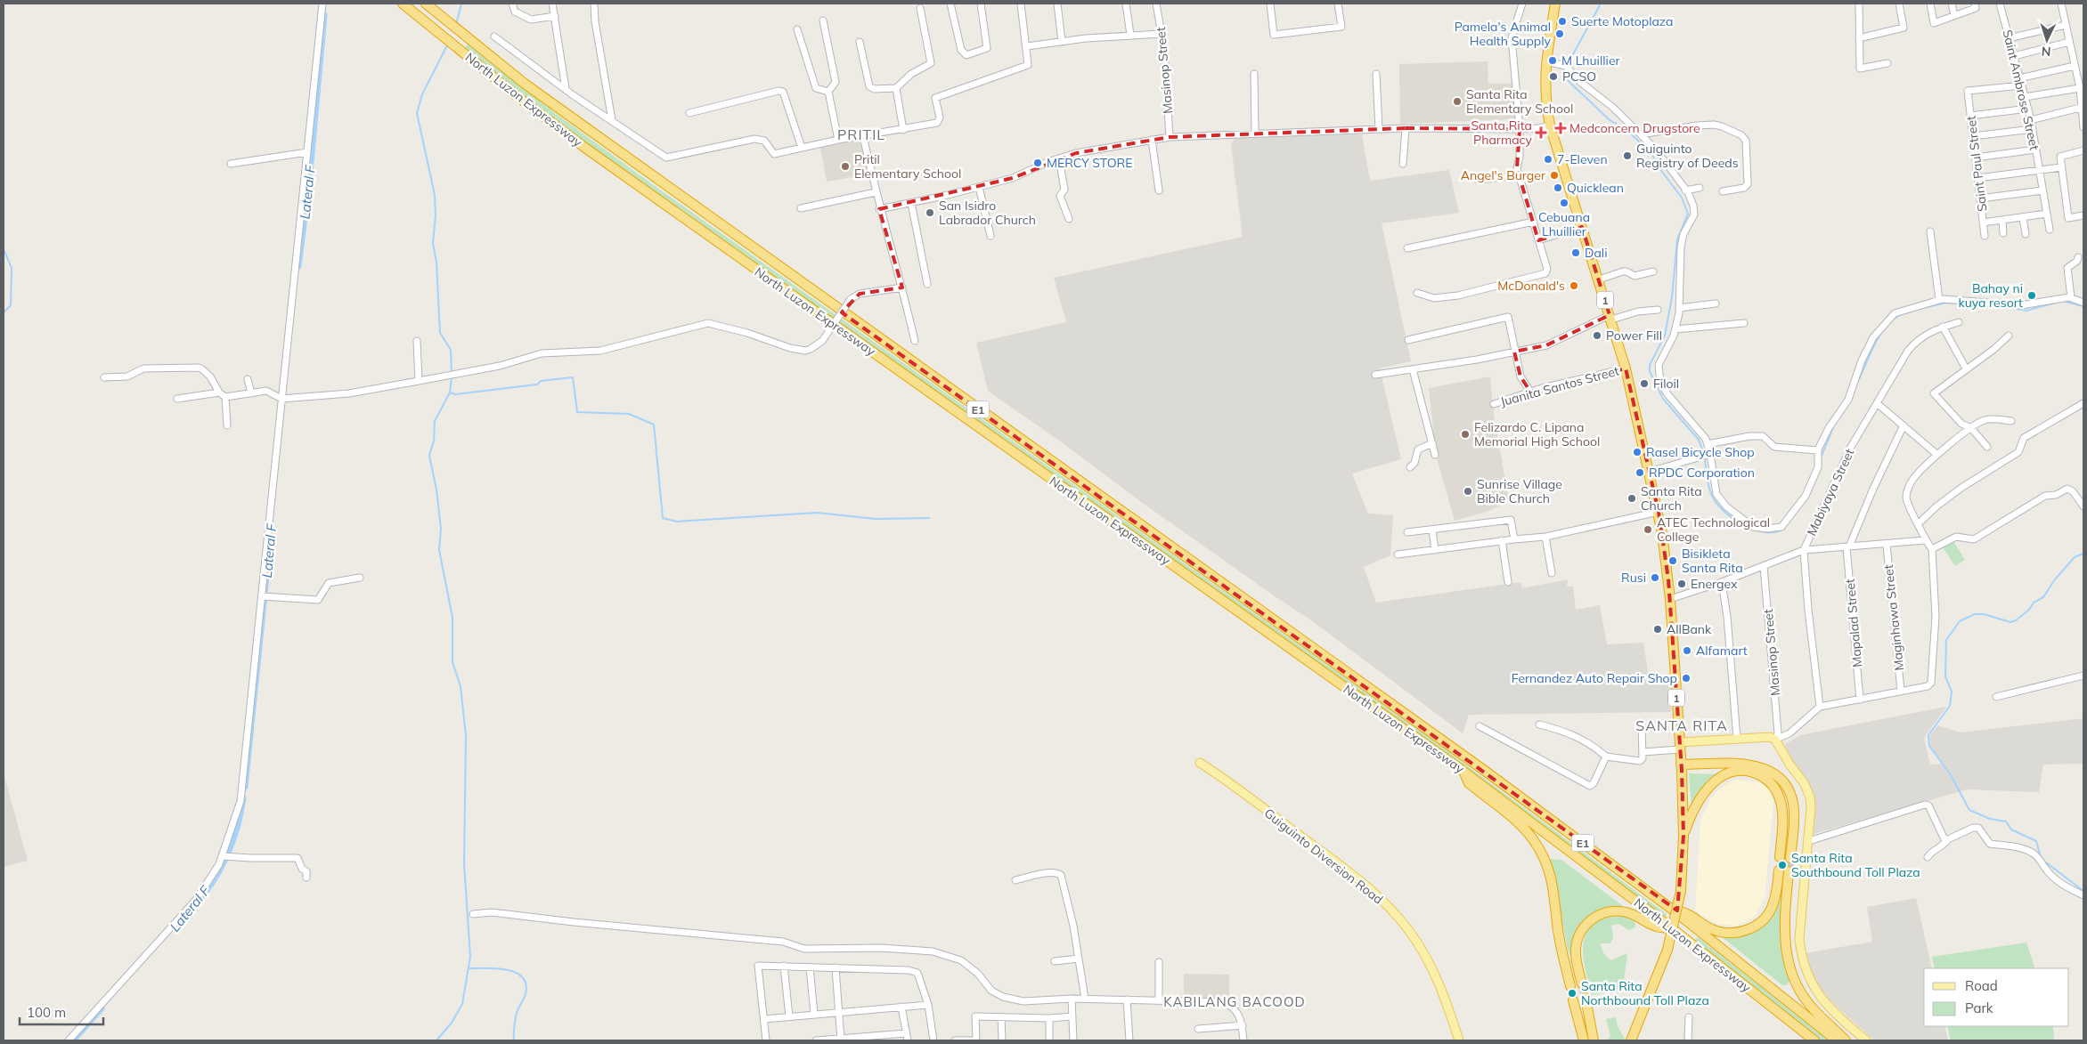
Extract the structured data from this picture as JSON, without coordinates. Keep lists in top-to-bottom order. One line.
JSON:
{"streets":{"highway":["North Luzon Expressway","1","E1"],"main road":["Guiguinto Diversion Road"],"street":["Masinop Street","Saint Ambrose Street","Saint Paul Street","Juanita Santos Street","Mabiyaya Street","Maginhawa Street","Mapalad Street"]},"crossings":[["Saint Ambrose Street","Saint Paul Street"],["1","Juanita Santos Street"]],"districts":["PRITIL","SANTA RITA","KABILANG BACOOD"],"water":["Lateral F"],"places":{"other":["Suerte Motoplaza","Pamela's Animal Health Supply","M Lhuillier","PCSO","Santa Rita Elementary School","Guiguinto Registry of Deeds","7-Eleven","MERCY STORE","Pritil Elementary School","Angel's Burger","Quicklean","Cebuana Lhuillier","San Isidro Labrador Church","Dali","McDonald's","Bahay ni kuya resort","Power Fill","Filoil","Felizardo C. Lipana Memorial High School","Rasel Bicycle Shop","RPDC Corporation","Sunrise Village Bible Church","Santa Rita Church","ATEC Technological College","Bisikleta Santa Rita","Rusi","Energex","AllBank","Alfamart","Fernandez Auto Repair Shop","Santa Rita Southbound Toll Plaza","Santa Rita Northbound Toll Plaza"],"health":["Medconcern Drugstore","Santa Rita Pharmacy"]},"legend":["Road","Park"],"scale_bar":"100 m","north":"bottom"}
